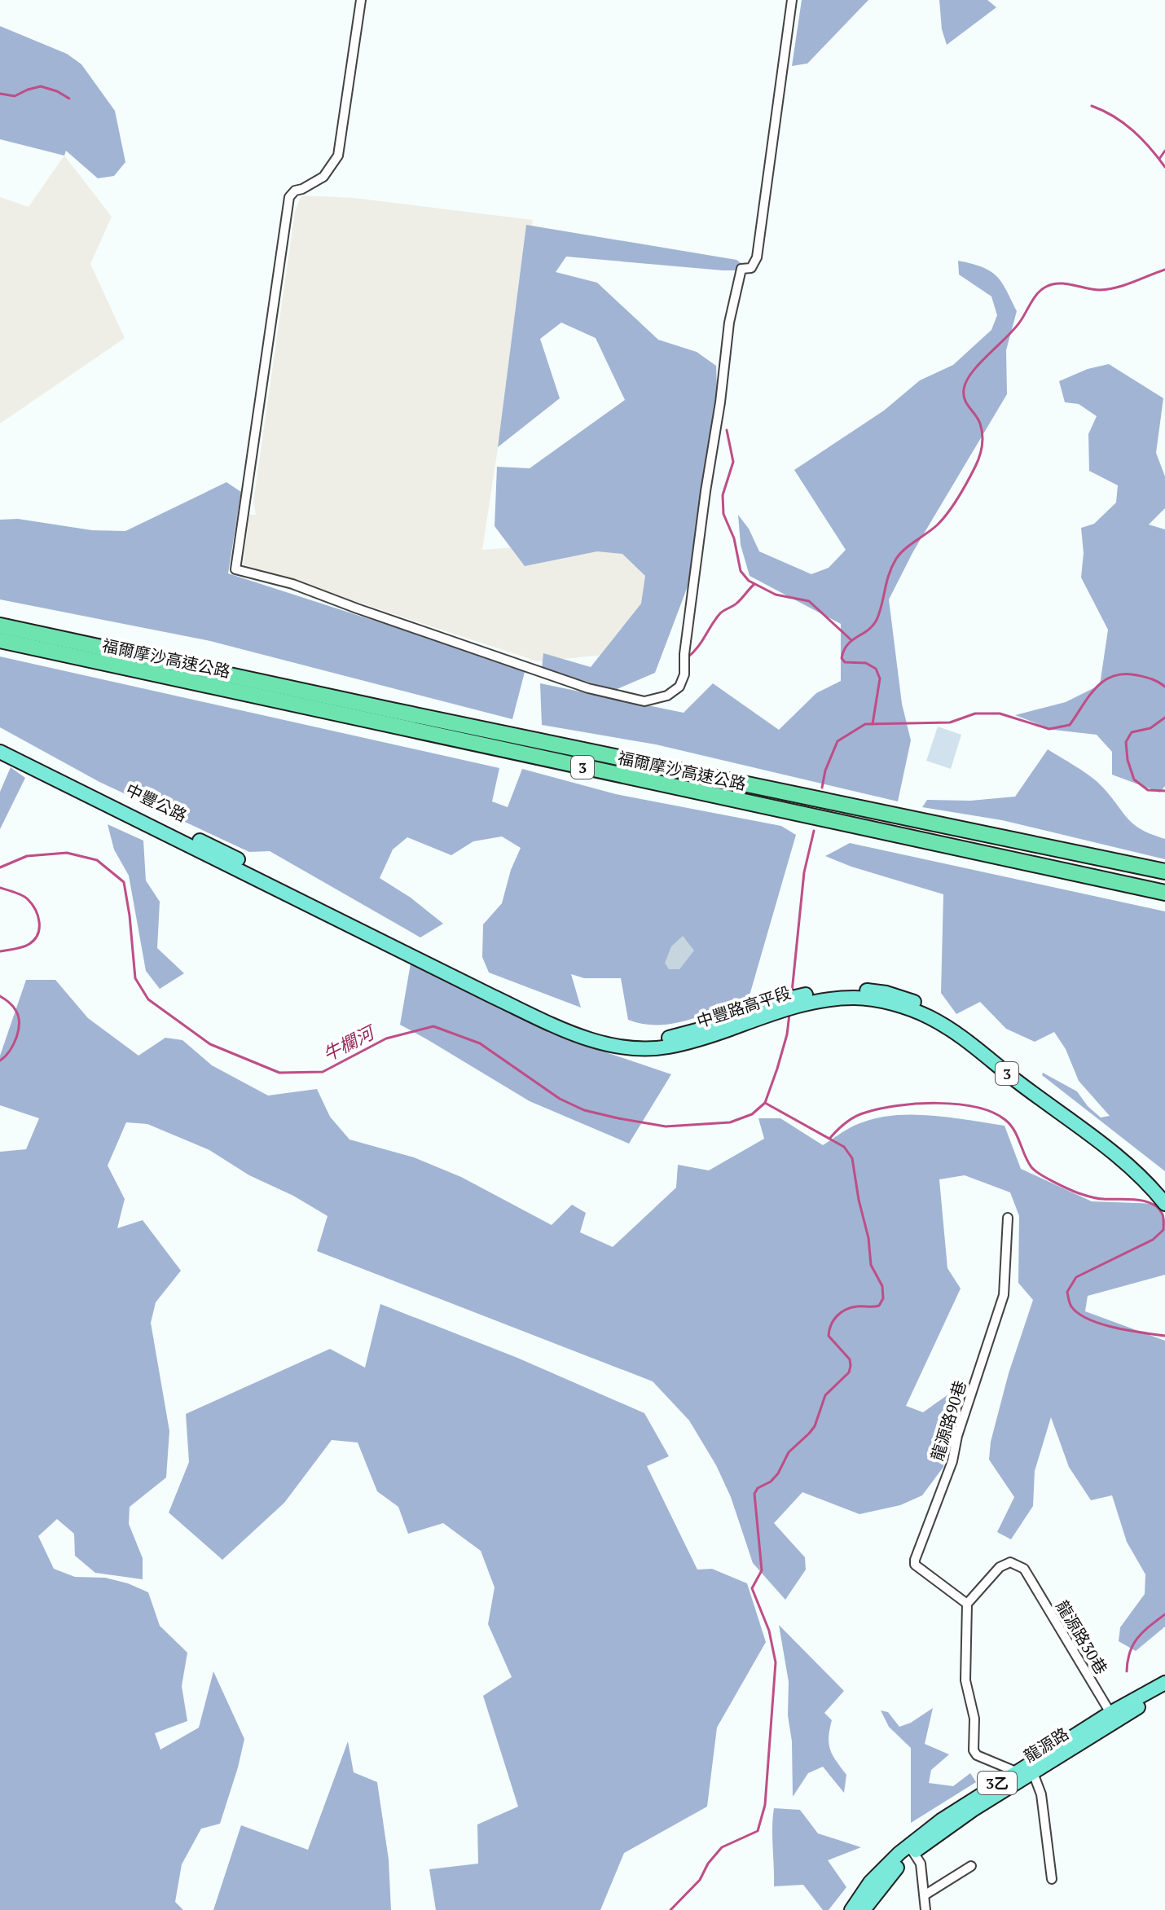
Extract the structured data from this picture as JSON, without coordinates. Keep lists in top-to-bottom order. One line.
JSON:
{"streets":{"highway":["福爾摩沙高速公路","3"],"main road":["中豐公路","中豐路高平段","龍源路","3乙"],"street":["龍源路90巷","龍源路30巷"]},"crossings":[["中豐公路","中豐路高平段"],["龍源路90巷","龍源路30巷"],["龍源路30巷","3乙"],["龍源路","3乙"]],"water":["牛欄河"]}
